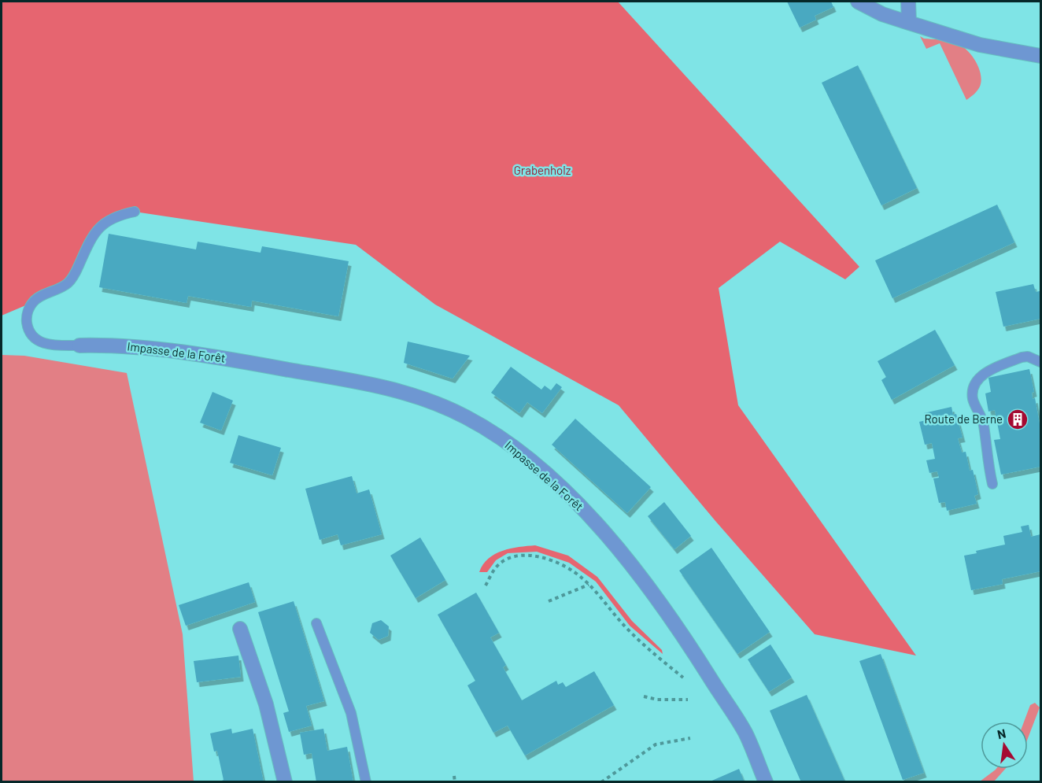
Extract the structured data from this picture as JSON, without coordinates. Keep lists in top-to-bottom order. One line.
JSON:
{"streets":{"street":["Impasse de la Forêt"]},"parks":["Grabenholz"],"places":{"building":["Route de Berne"]},"north":"top"}
